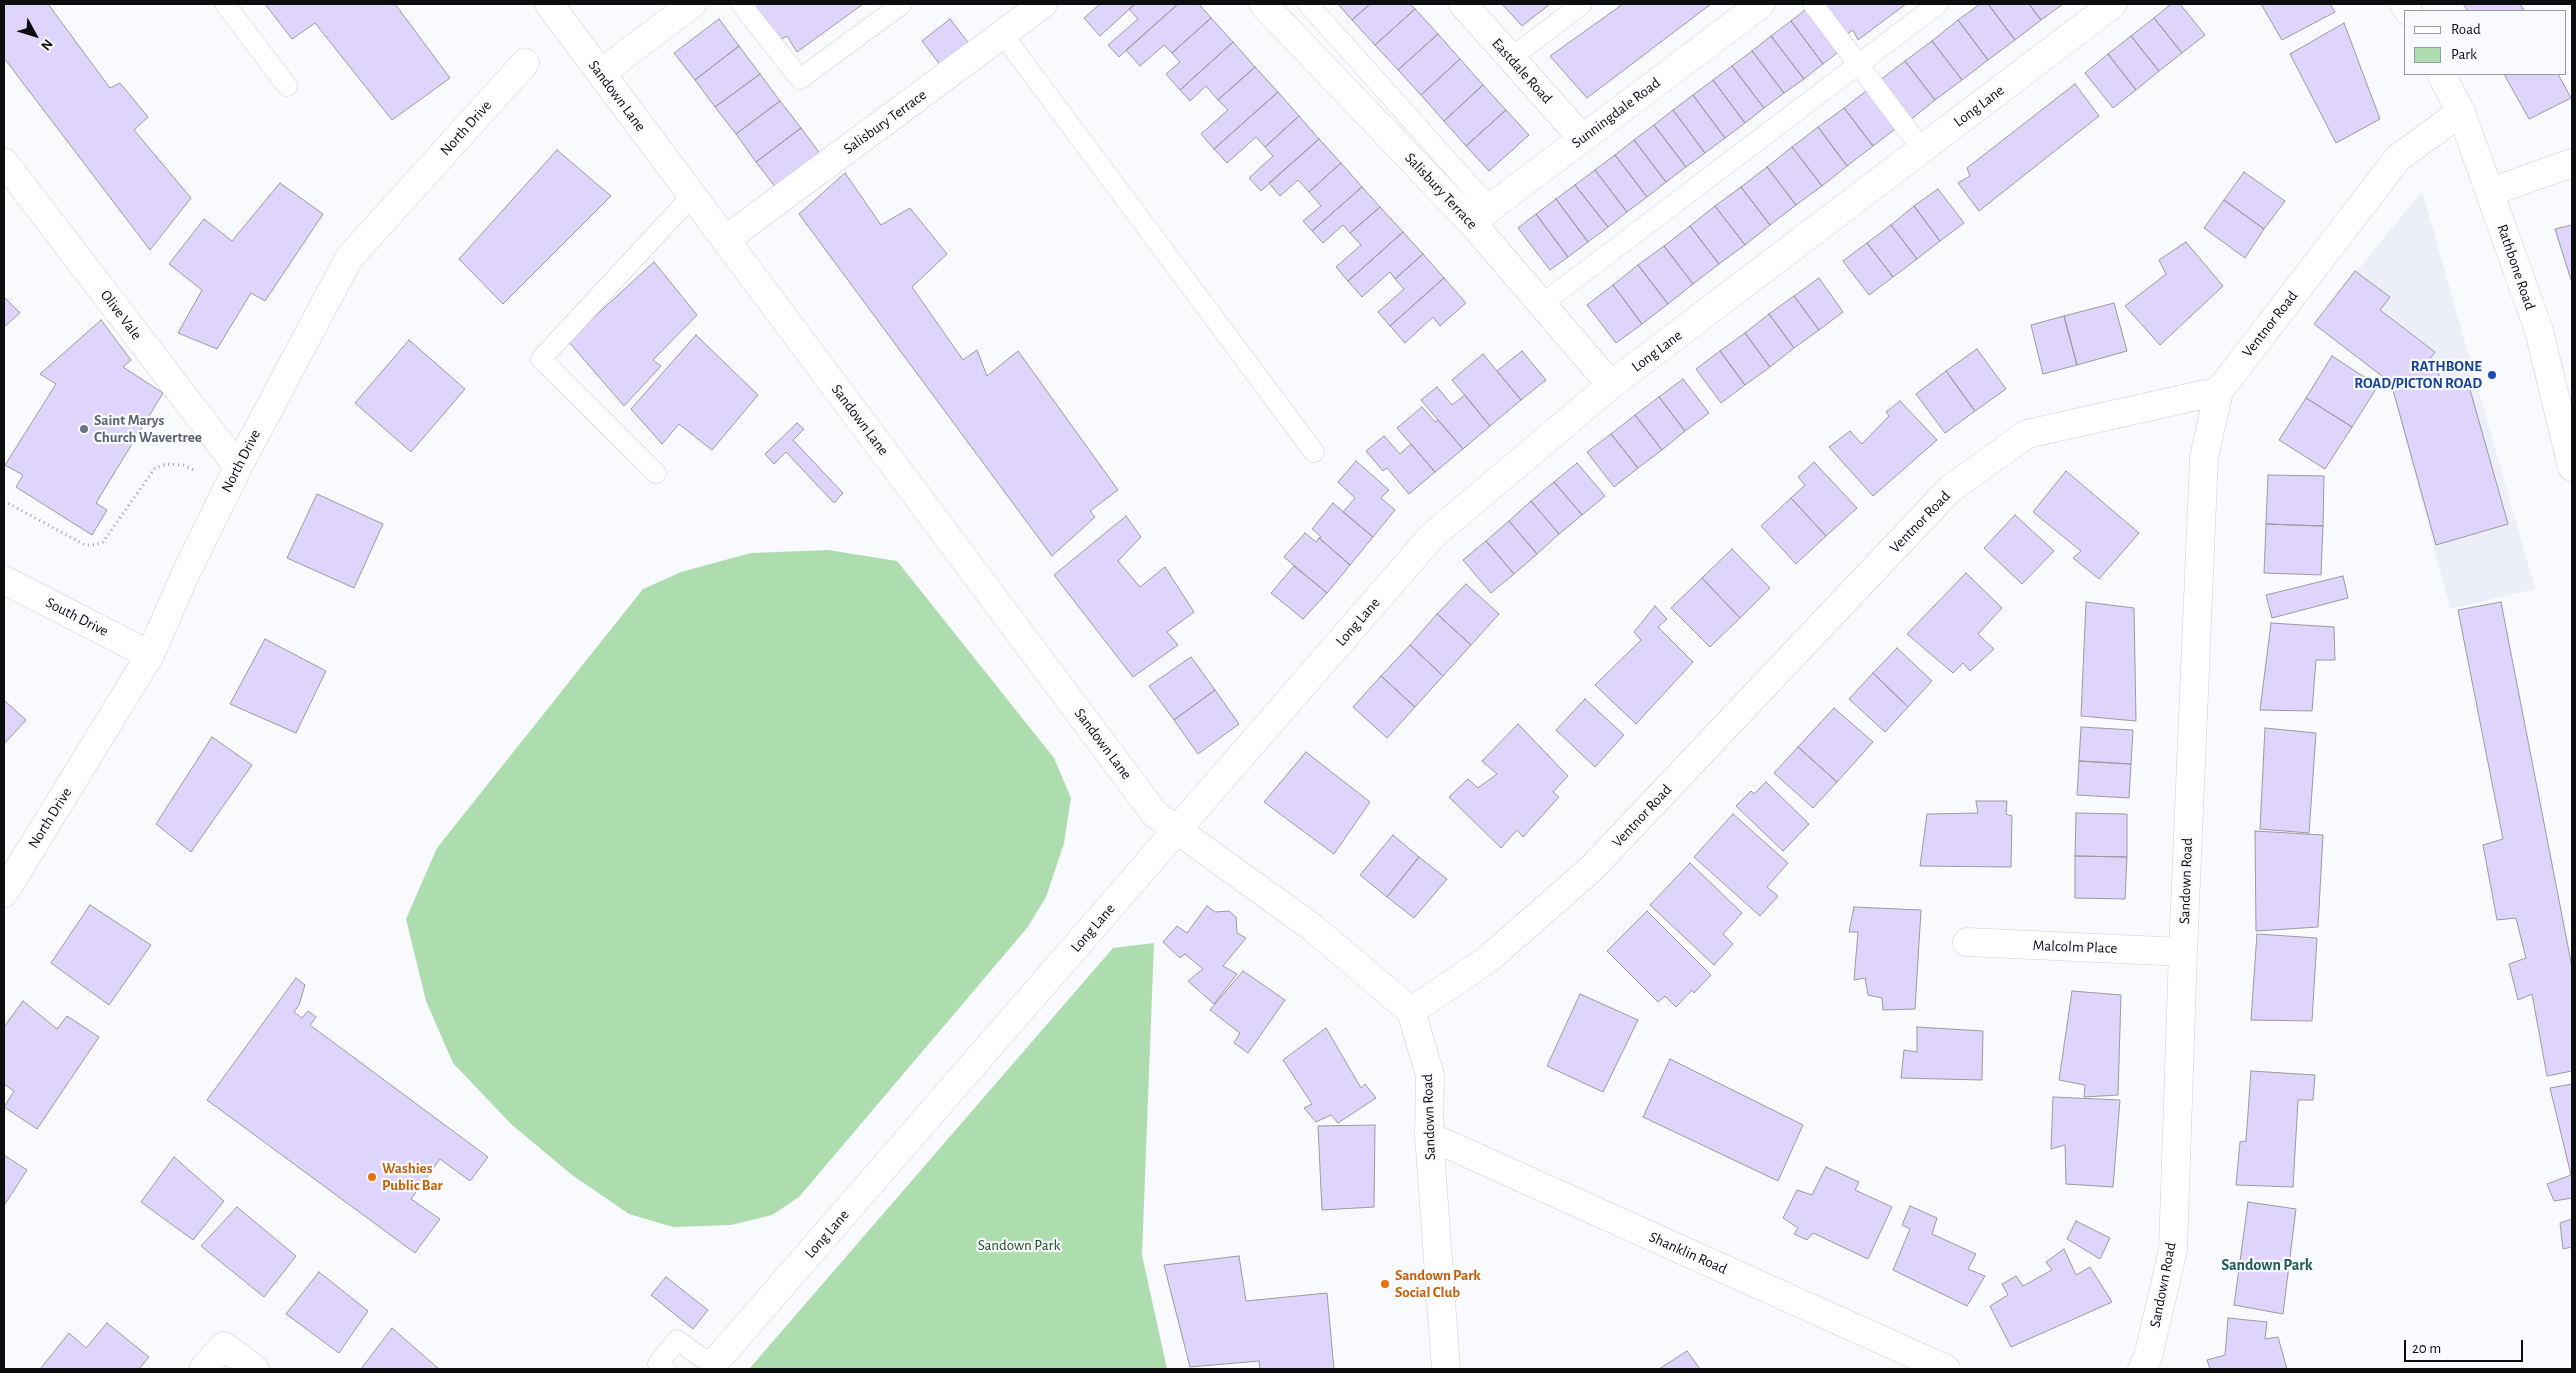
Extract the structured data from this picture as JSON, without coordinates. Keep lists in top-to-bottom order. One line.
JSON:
{"streets":{"street":["Eastdale Road","Sandown Lane","Long Lane","Sunningdale Road","Salisbury Terrace","North Drive","Rathbone Road","Olive Vale","Ventnor Road","South Drive","Sandown Road","Malcolm Place","Shanklin Road"]},"crossings":[["Eastdale Road","Sunningdale Road"],["Sandown Lane","Long Lane"],["Sandown Lane","Salisbury Terrace"],["Long Lane","Salisbury Terrace"],["Sunningdale Road","Salisbury Terrace"],["North Drive","Olive Vale"],["North Drive","South Drive"],["Rathbone Road","Ventnor Road"],["Ventnor Road","Sandown Road"],["Sandown Road","Malcolm Place"],["Sandown Road","Shanklin Road"]],"districts":["Sandown Park"],"parks":["Sandown Park"],"places":["RATHBONE ROAD/PICTON ROAD","Saint Marys Church Wavertree","Washies Public Bar","Sandown Park Social Club"],"legend":["Road","Park"],"scale_bar":"20 m","north":"bottom right"}
